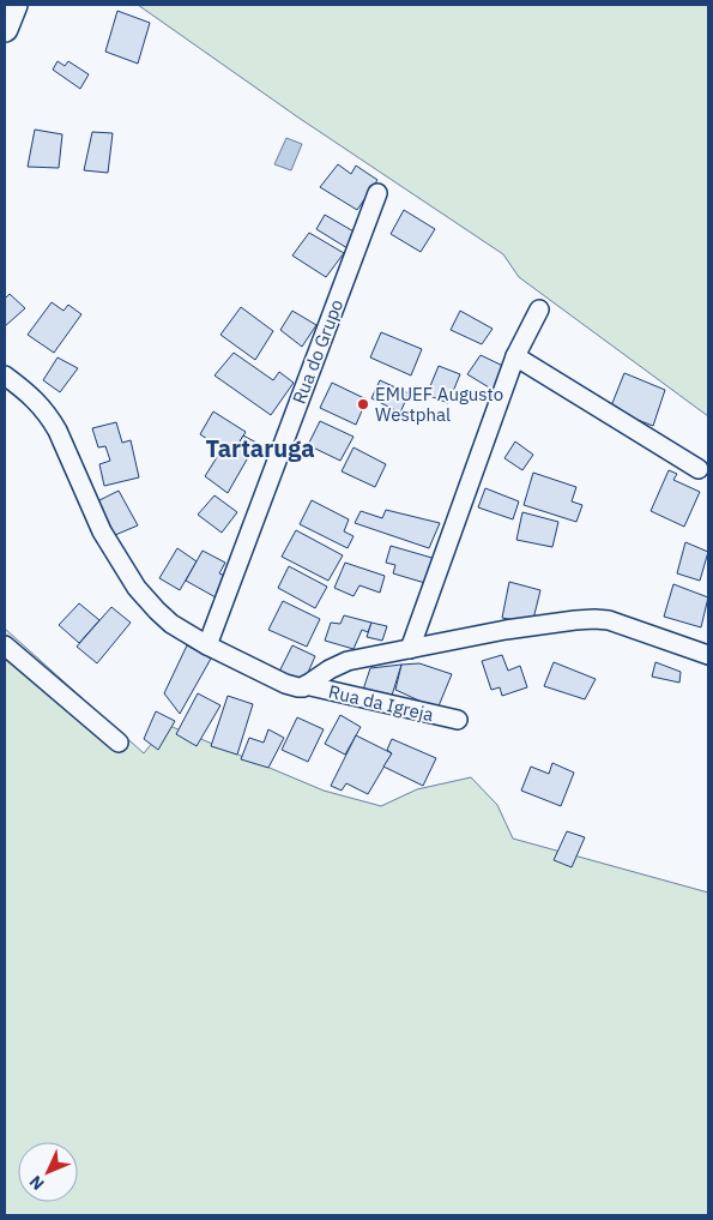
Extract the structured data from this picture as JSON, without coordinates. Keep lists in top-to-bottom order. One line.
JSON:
{"streets":{"street":["Rua do Grupo","Rua da Igreja"]},"districts":["Tartaruga"],"places":["EMUEF Augusto Westphal"],"north":"bottom left"}
